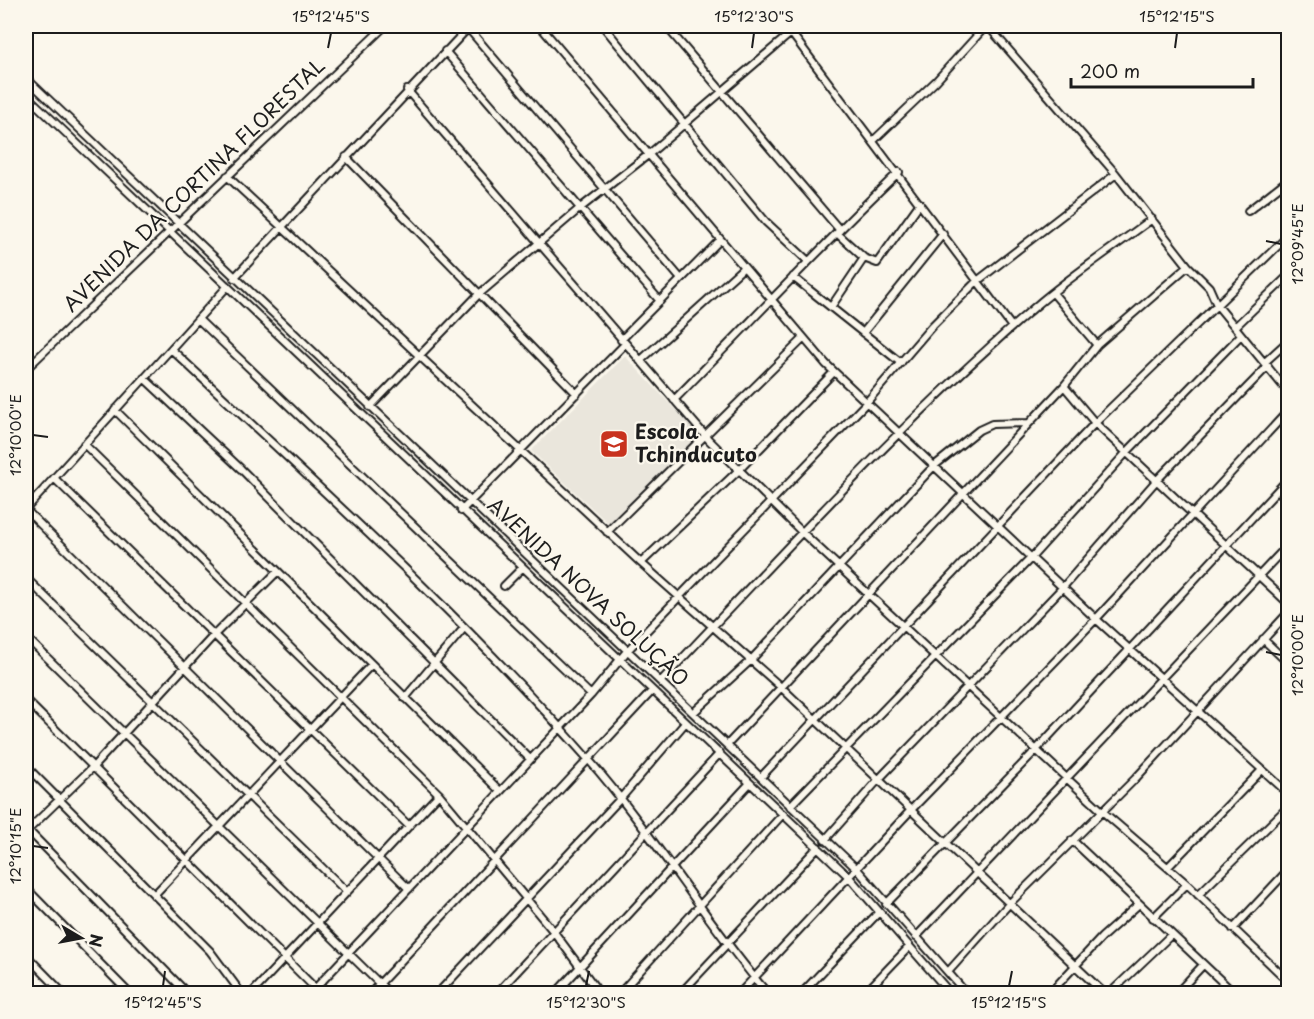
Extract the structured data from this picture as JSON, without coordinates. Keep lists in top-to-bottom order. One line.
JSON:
{"streets":{"street":["AVENIDA DA CORTINA FLORESTAL","AVENIDA NOVA SOLUÇÃO"]},"crossings":[["AVENIDA DA CORTINA FLORESTAL","AVENIDA NOVA SOLUÇÃO"]],"places":{"school or university":["Escola Tchinducuto"]},"scale_bar":"200 m","north":"right","coordinates":["15°12'45\"S","15°12'30\"S","15°12'15\"S","12°09'45\"E","12°10'00\"E","12°10'15\"E"]}
